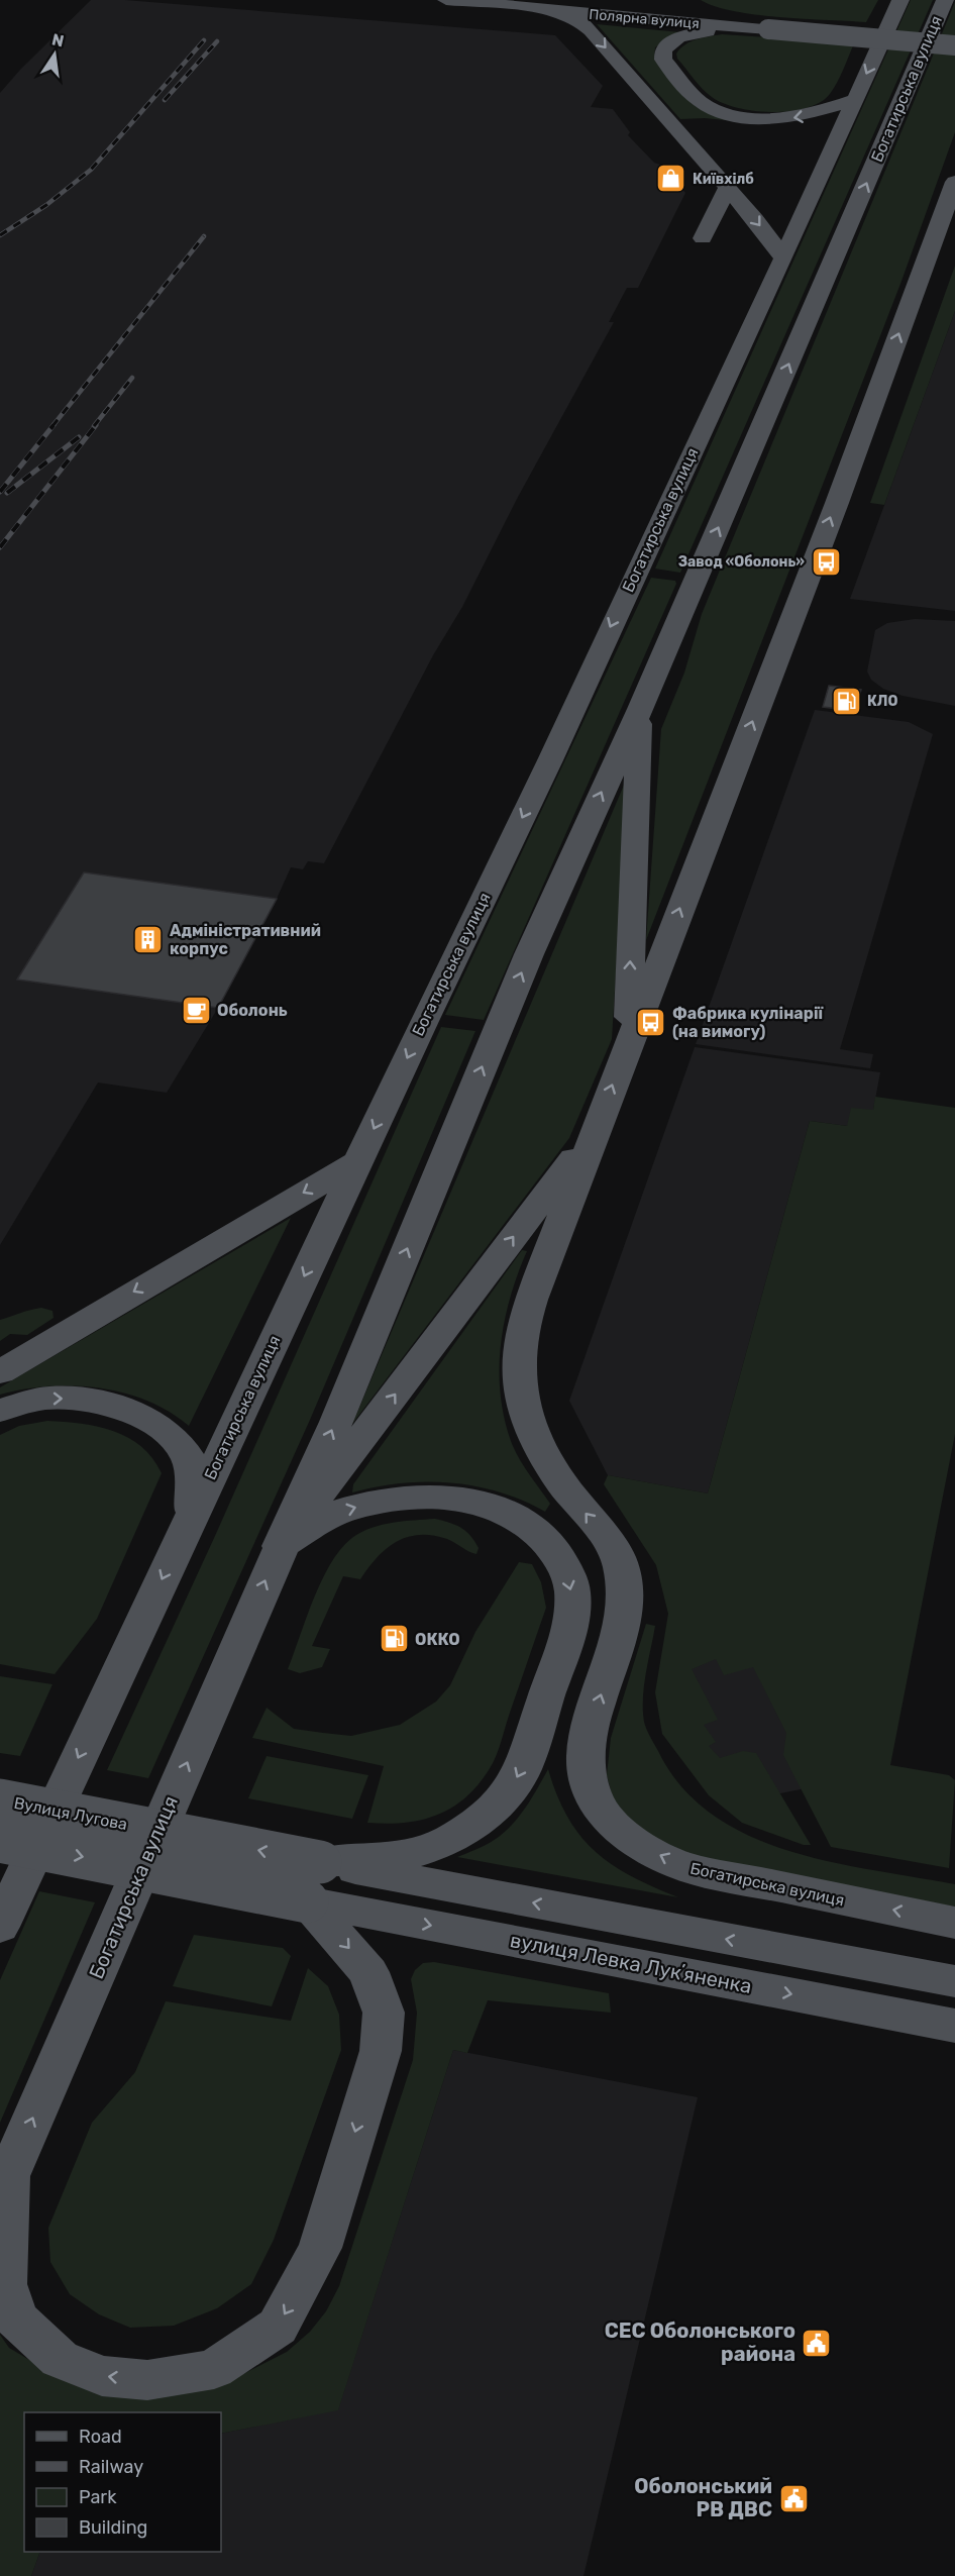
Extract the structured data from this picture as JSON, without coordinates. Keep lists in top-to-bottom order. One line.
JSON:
{"streets":{"main road":["Полярна вулиця","Богатирська вулиця","Вулиця Лугова","вулиця Левка Лукʼяненка"]},"crossings":[["Вулиця Лугова","вулиця Левка Лукʼяненка"]],"places":{"shop":["Київхілб"],"bus stop":["Завод «Оболонь»","Фабрика кулінарії (на вимогу)"],"fuel station":["КЛО","ОККО"],"building":["Адміністративний корпус"],"cafe":["Оболонь"],"public building":["СЕС Оболонського района","Оболонський РВ ДВС"]},"legend":["Road","Railway","Park","Building"],"north":"top"}
